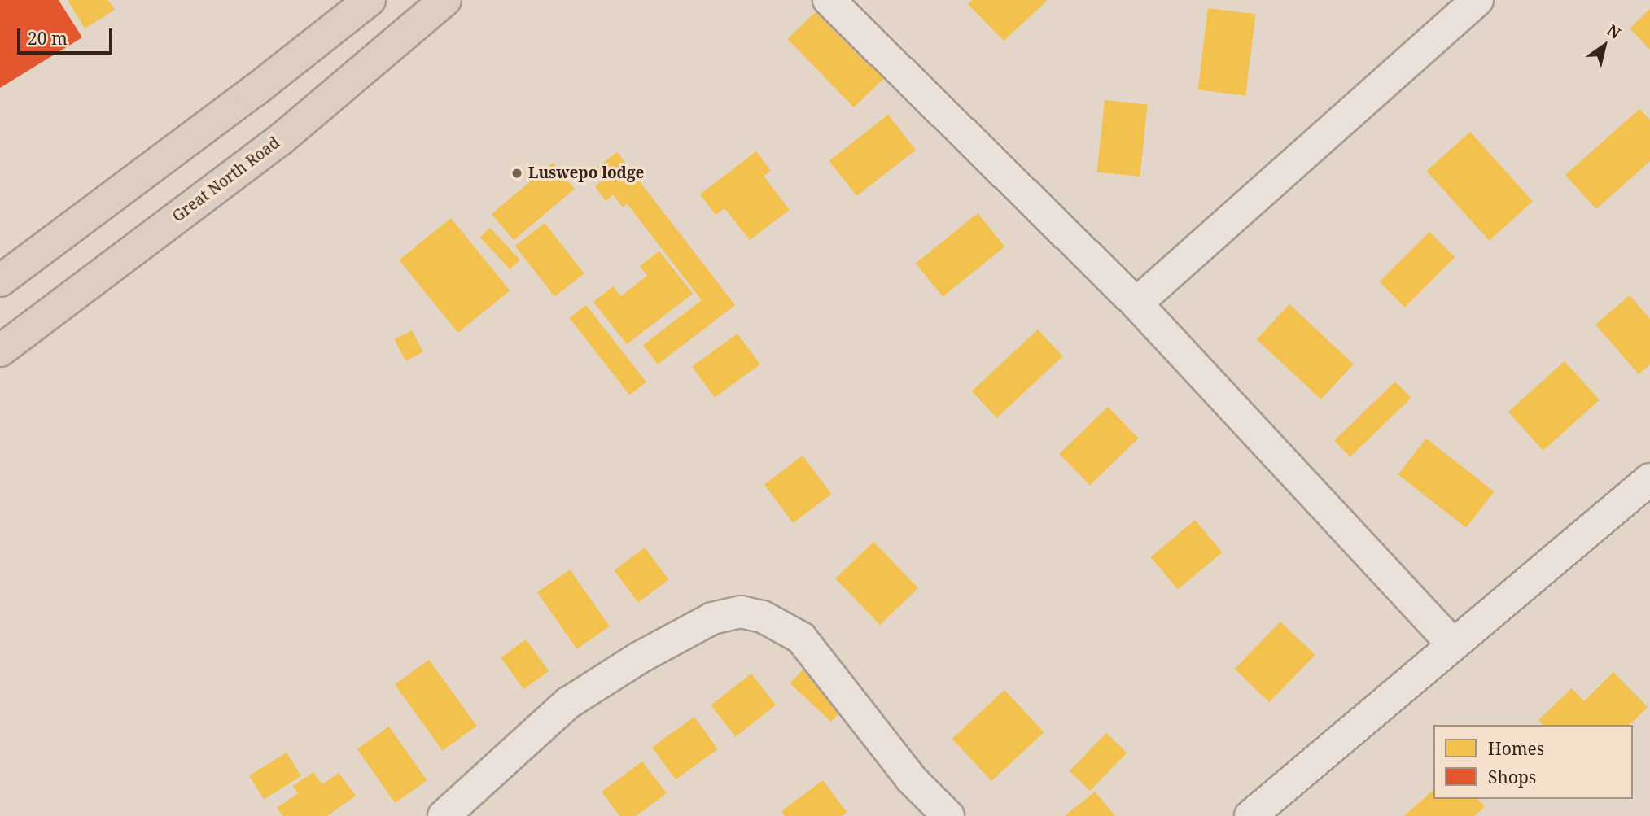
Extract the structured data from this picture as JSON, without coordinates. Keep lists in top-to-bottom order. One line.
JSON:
{"streets":{"highway":["Great North Road"]},"places":["Luswepo lodge"],"legend":["Homes","Shops"],"scale_bar":"20 m","north":"top right"}
